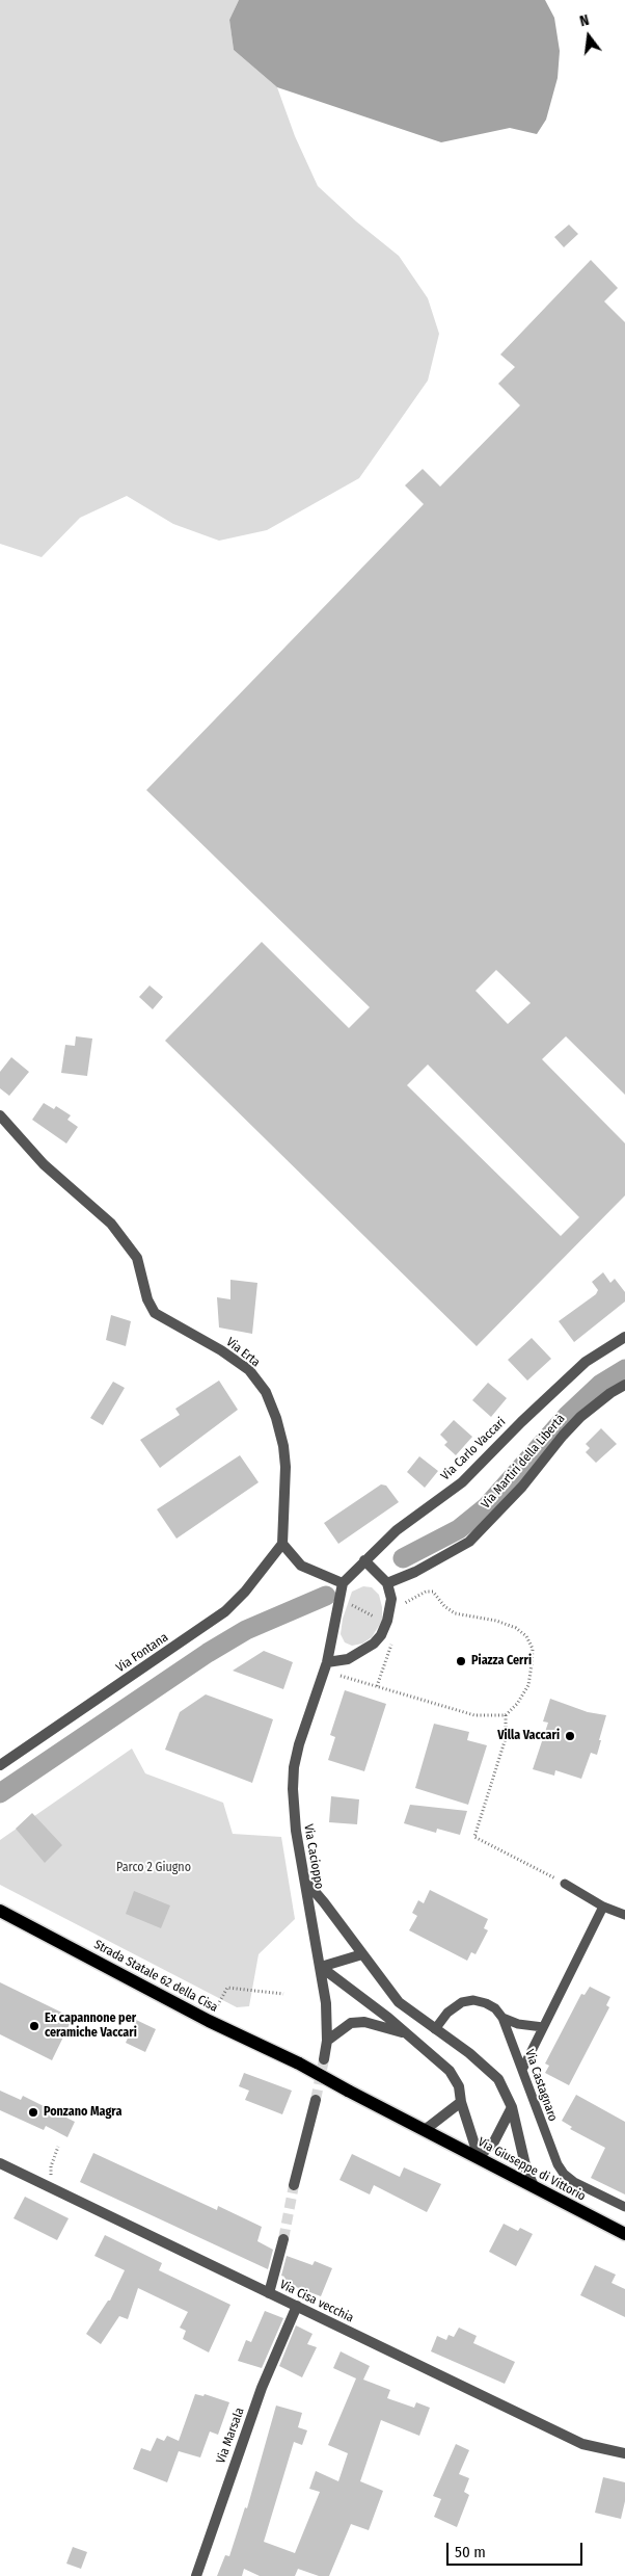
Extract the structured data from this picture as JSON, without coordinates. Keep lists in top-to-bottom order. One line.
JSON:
{"streets":{"main road":["Strada Statale 62 della Cisa","Via Giuseppe di Vittorio"],"street":["Via Erta","Via Carlo Vaccari","Via Martiri della Libertà","Via Fontana","Via Cacioppo","Via Cisa vecchia","Via Marsala"],"lane":["Via Castagnaro"]},"crossings":[["Via Erta","Via Fontana"],["Strada Statale 62 della Cisa","Via Giuseppe di Vittorio"],["Via Cisa vecchia","Via Marsala"]],"parks":["Parco 2 Giugno"],"places":["Piazza Cerri","Villa Vaccari","Ex capannone per ceramiche Vaccari","Ponzano Magra"],"scale_bar":"50 m","north":"top"}
